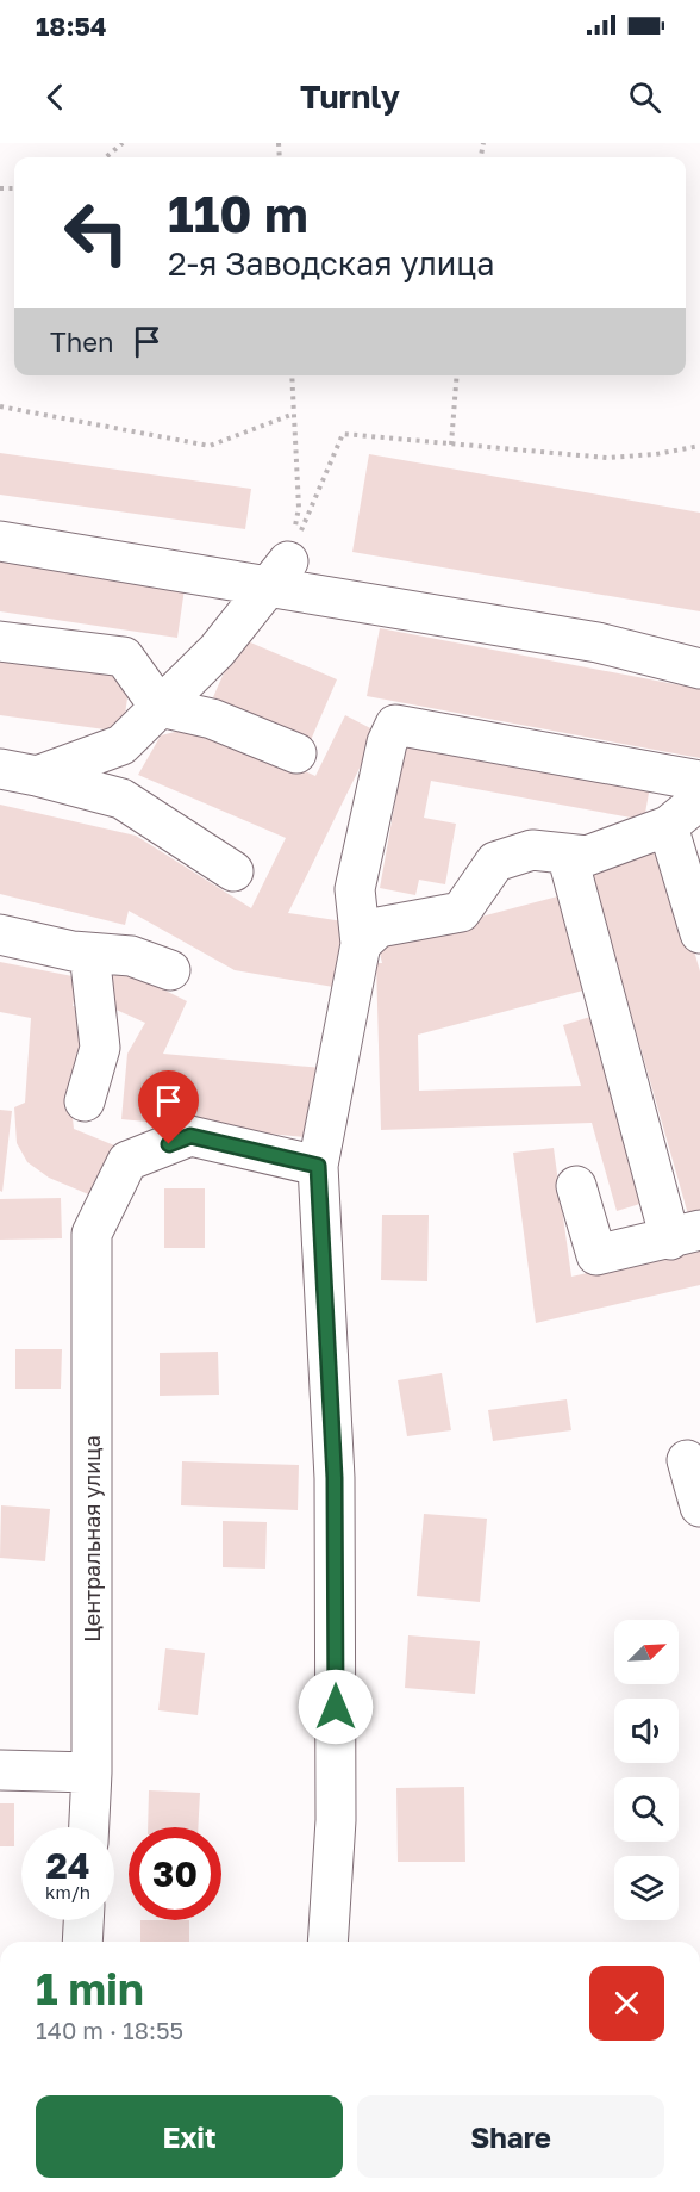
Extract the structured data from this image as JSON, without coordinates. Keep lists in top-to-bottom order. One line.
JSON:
{"streets":{"street":["Центральная улица"]},"north":"top right","page":{"status":"18:54","header":"Turnly","turn":["110 m","2-я Заводская улица"],"then":"Then","speed":"24 km/h","limit":"30","heading":["1 min","140 m · 18:55"],"buttons":["Exit","Share"]}}
